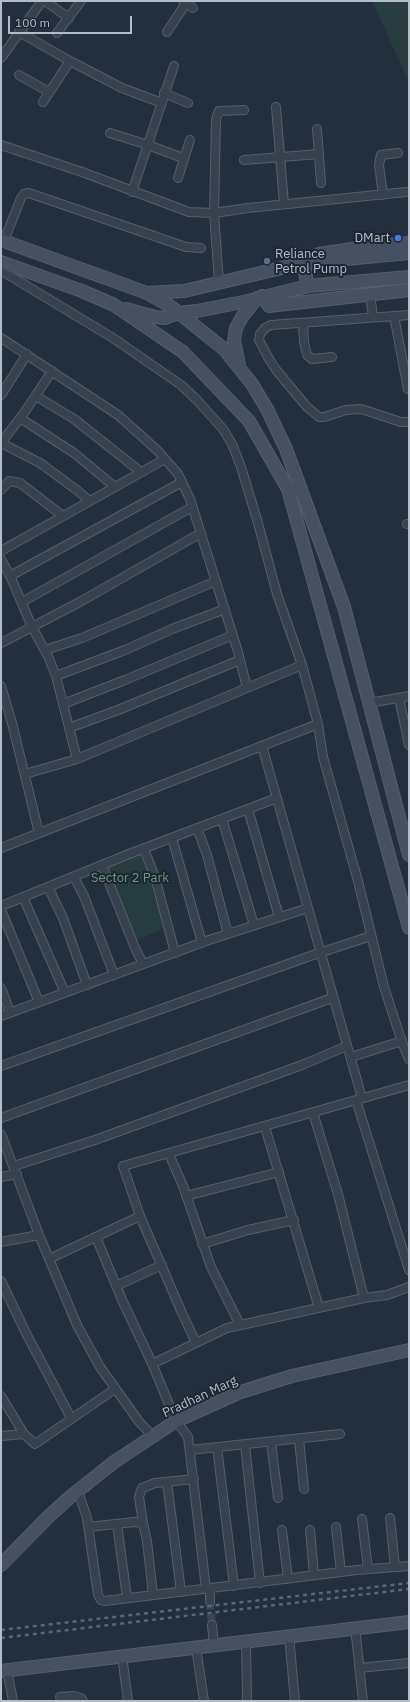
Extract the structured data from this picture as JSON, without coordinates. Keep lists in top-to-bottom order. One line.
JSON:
{"streets":{"main road":["Pradhan Marg"]},"parks":["Sector 2 Park"],"places":["DMart","Reliance Petrol Pump"],"scale_bar":"100 m"}
